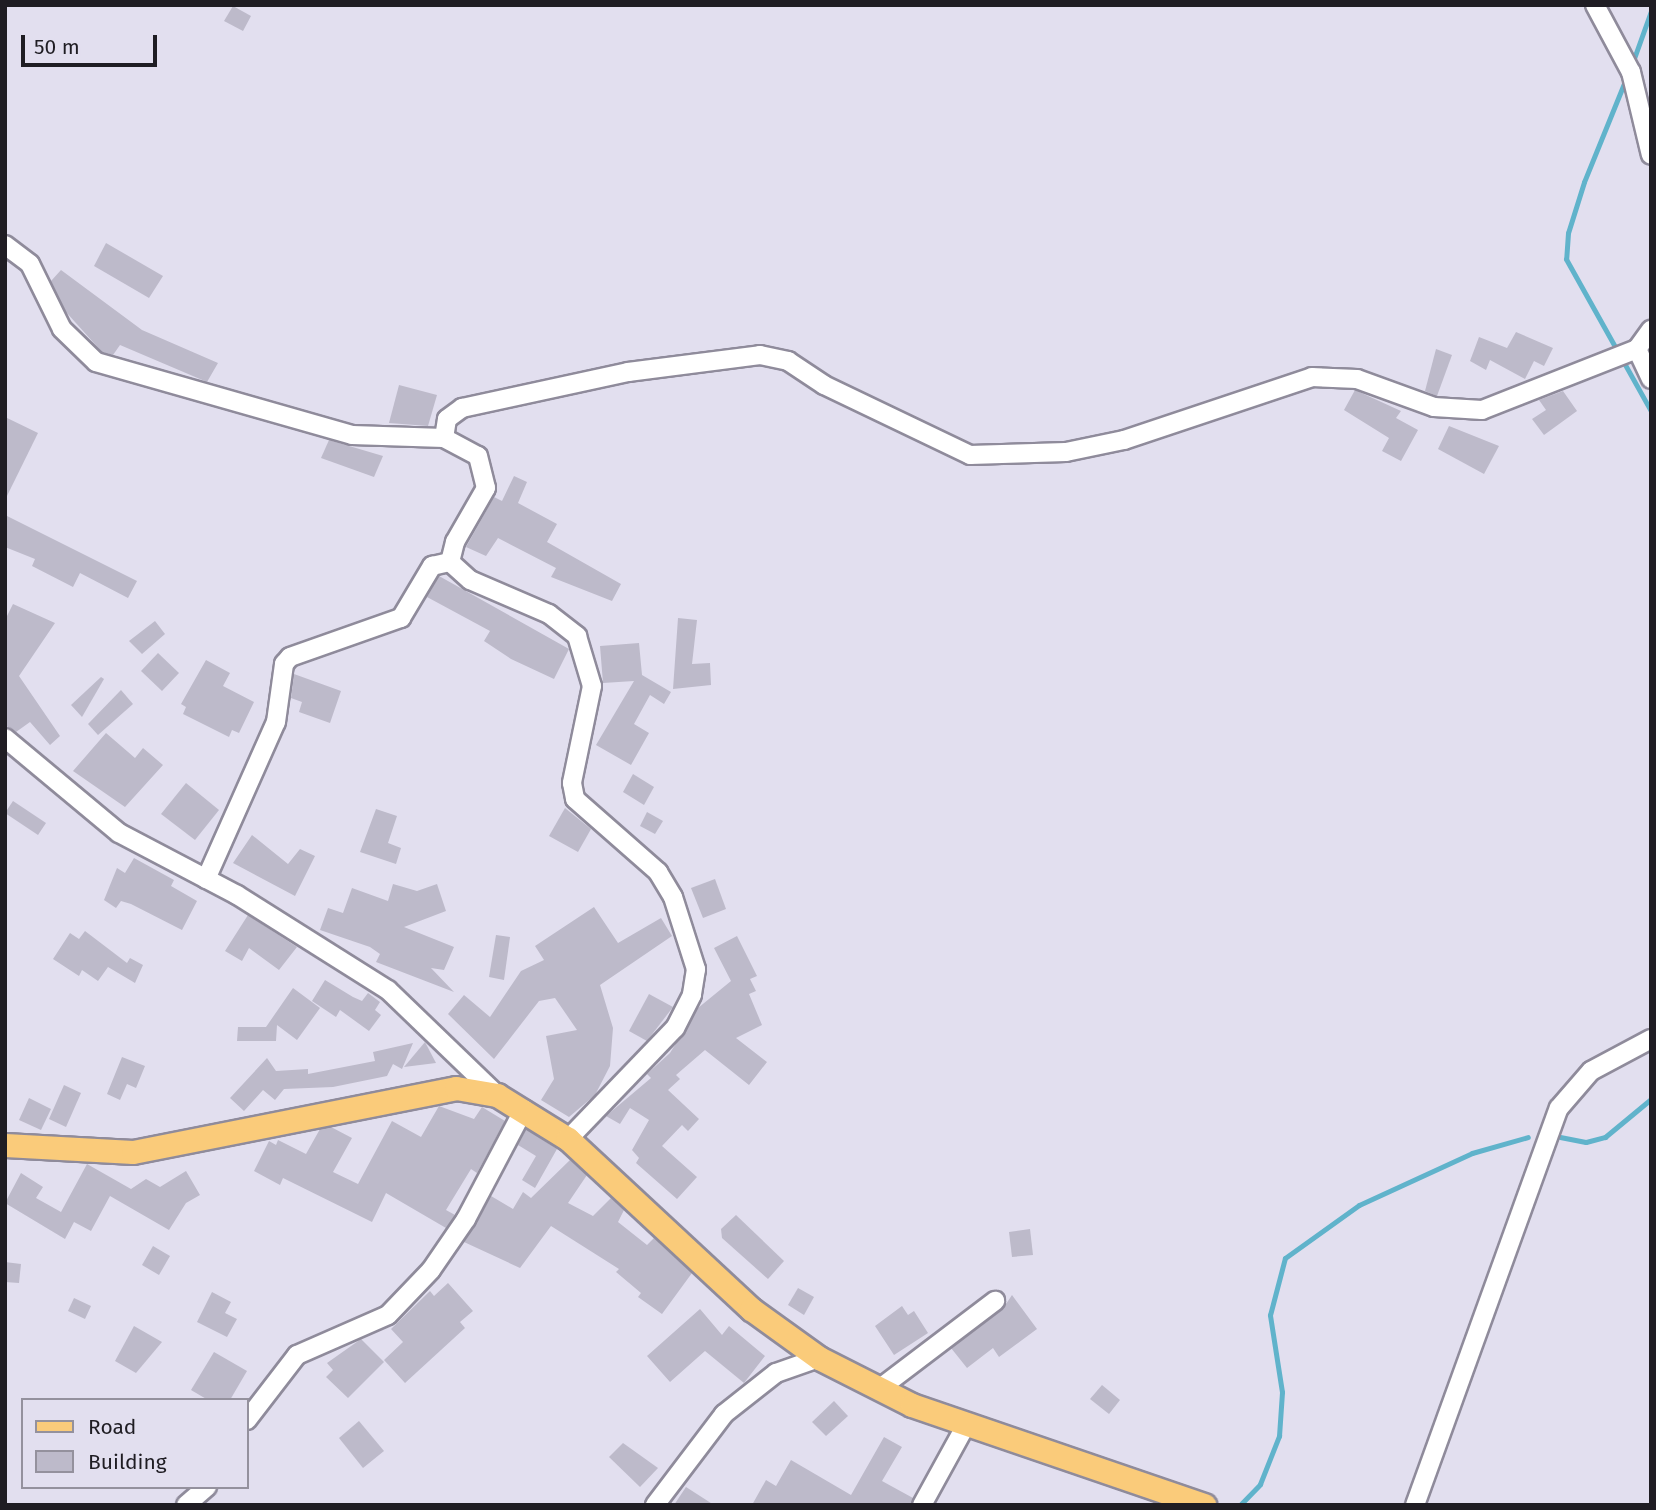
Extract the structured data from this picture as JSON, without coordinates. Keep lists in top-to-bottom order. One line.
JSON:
{"legend":["Road","Building"],"scale_bar":"50 m"}
